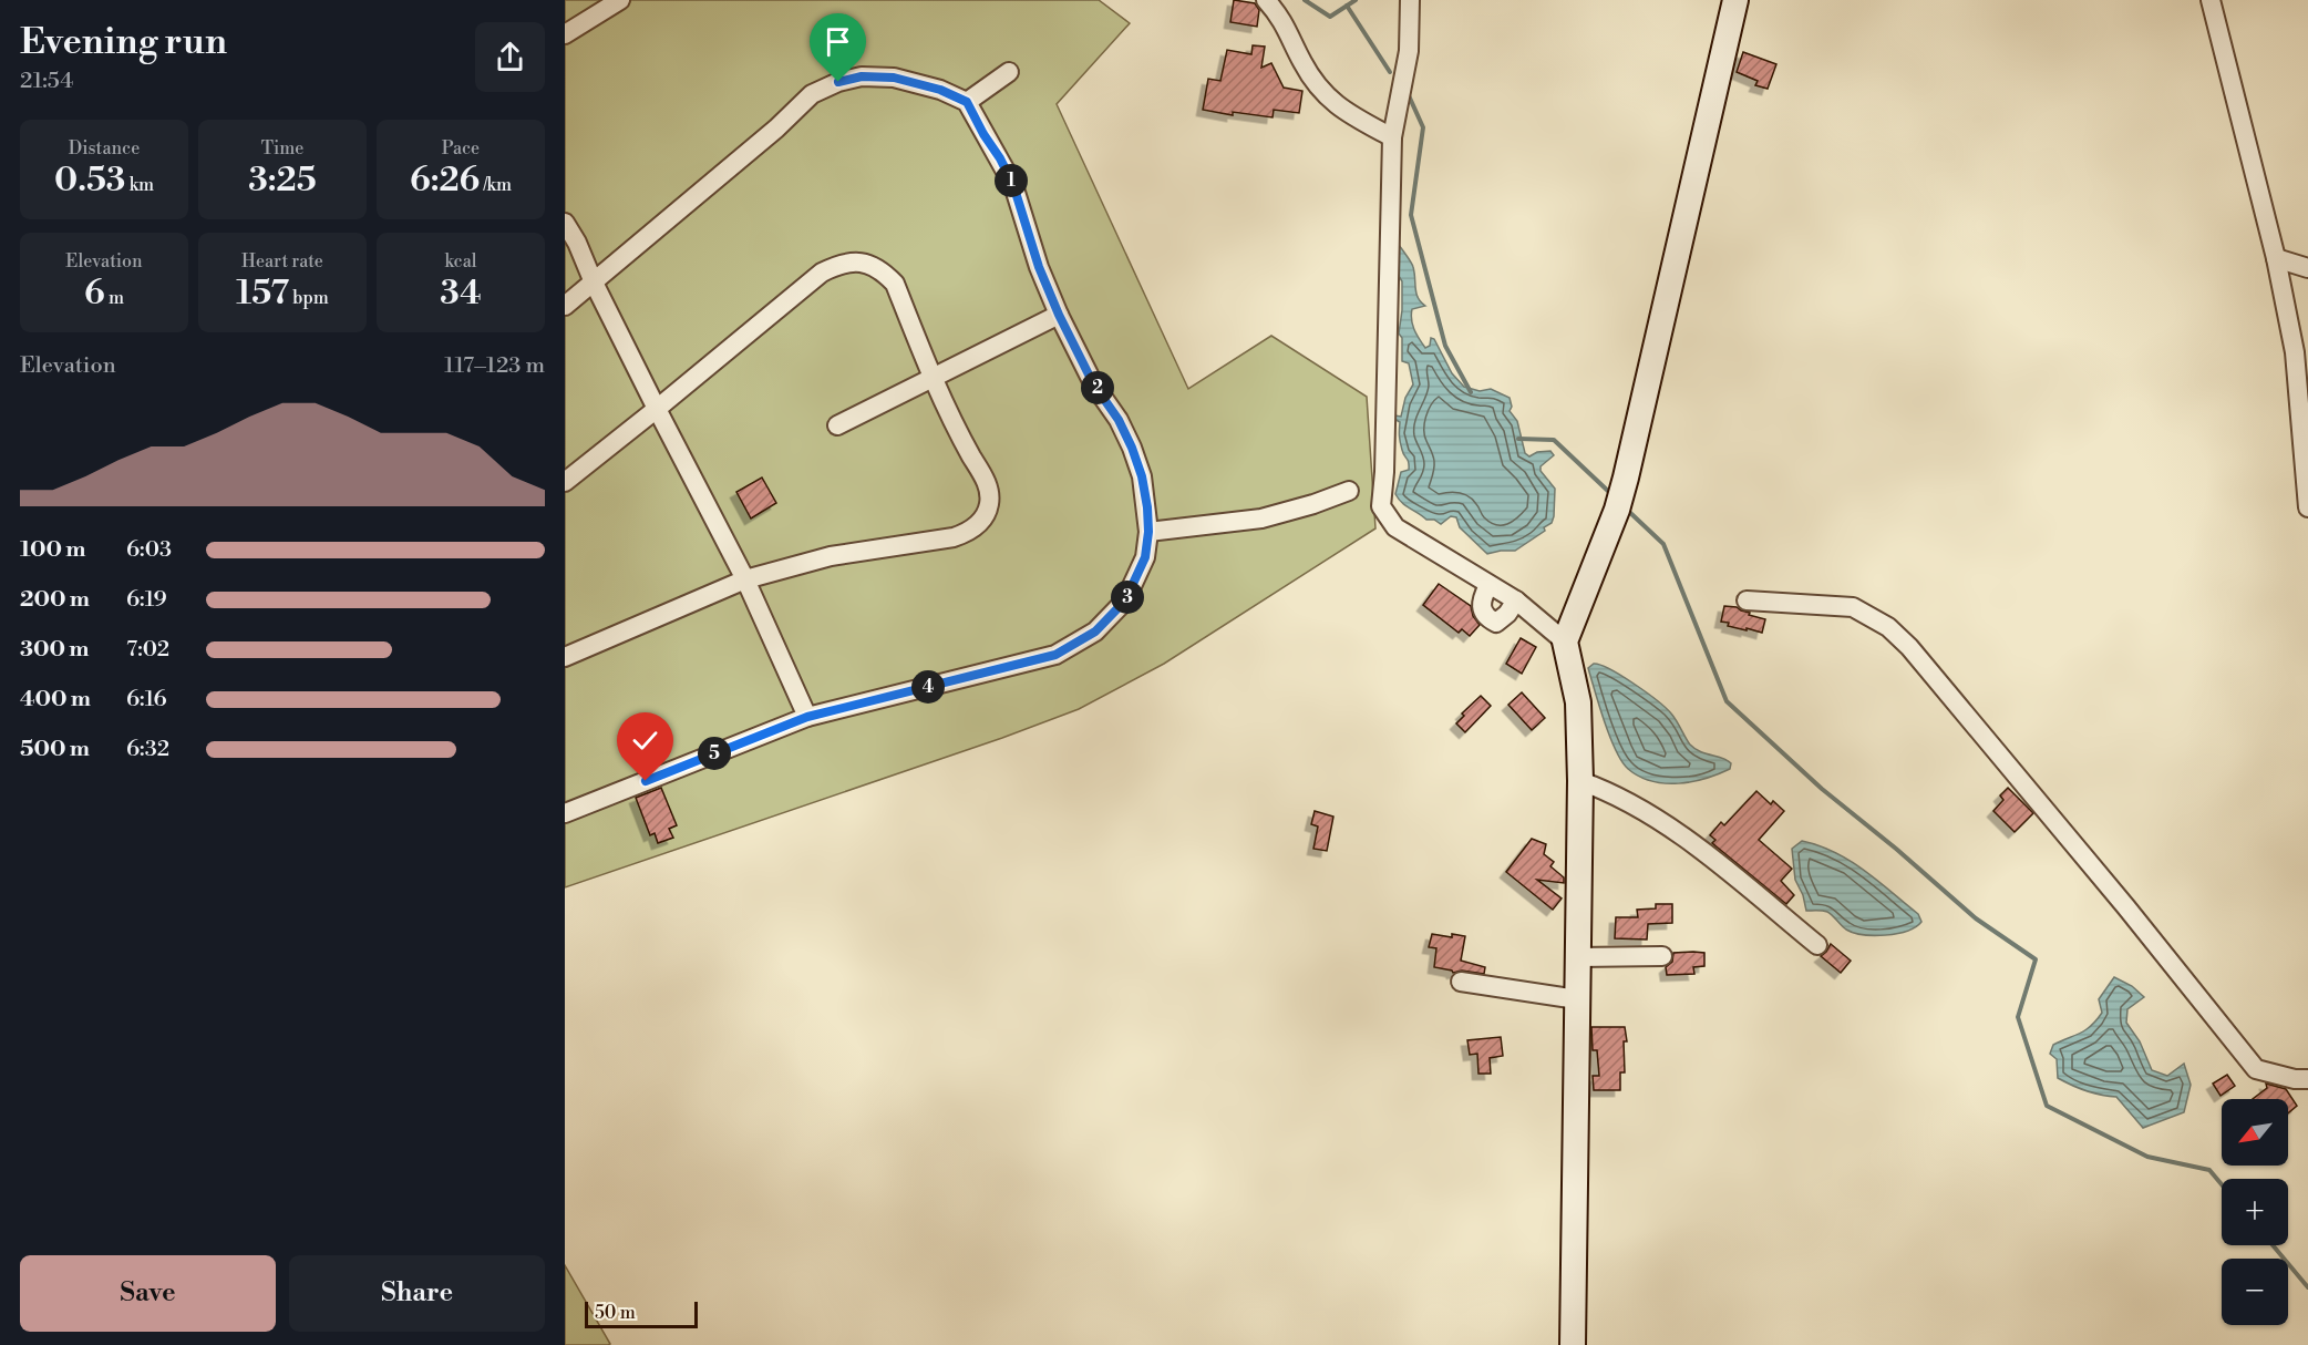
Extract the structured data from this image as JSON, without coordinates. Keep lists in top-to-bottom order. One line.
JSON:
{"scale_bar":"50 m","north":"bottom left","page":{"heading":["Evening run","21:54"],"stats":[["Distance","0.53 km"],["Time","3:25"],["Pace","6:26 /km"],["Elevation","6 m"],["Heart rate","157 bpm"],["kcal","34"]],"pins":["1","2","3","4","5"],"chart":["Elevation","117–123 m"],"list":[{"name":"100 m","note":"6:03"},{"name":"200 m","note":"6:19"},{"name":"300 m","note":"7:02"},{"name":"400 m","note":"6:16"},{"name":"500 m","note":"6:32"}],"map_buttons":["+","−"],"buttons":["Save","Share"],"scale":"50 m"}}
